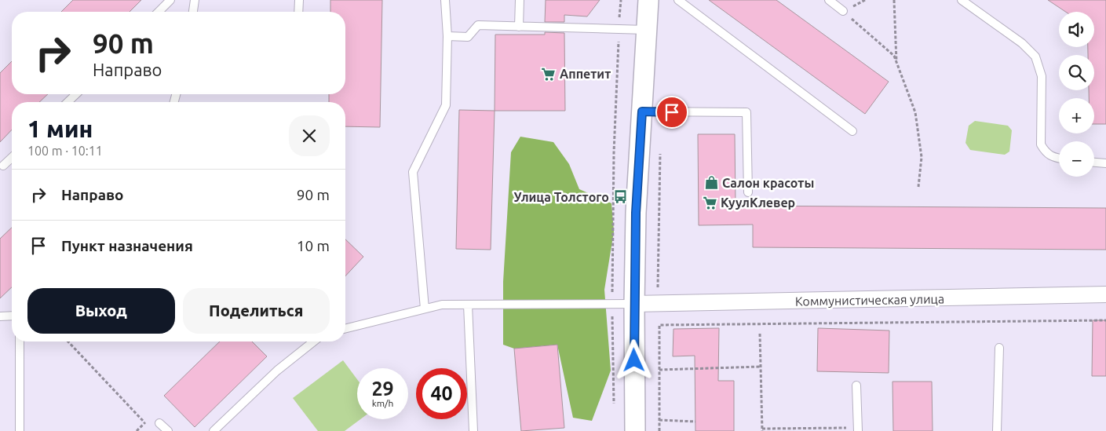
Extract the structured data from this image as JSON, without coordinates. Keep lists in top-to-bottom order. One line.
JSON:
{"streets":{"street":["Коммунистическая улица"]},"places":{"supermarket":["Аппетит","КуулКлевер"],"shop":["Салон красоты"],"bus stop":["Улица Толстого"]},"page":{"map_buttons":["+","−"],"turn":["90 m","Направо"],"heading":["1 мин","100 m · 10:11"],"list":[{"name":"Направо","value":"90 m"},{"name":"Пункт назначения","value":"10 m"}],"buttons":["Выход","Поделиться"],"speed":"29 km/h","limit":"40"}}
